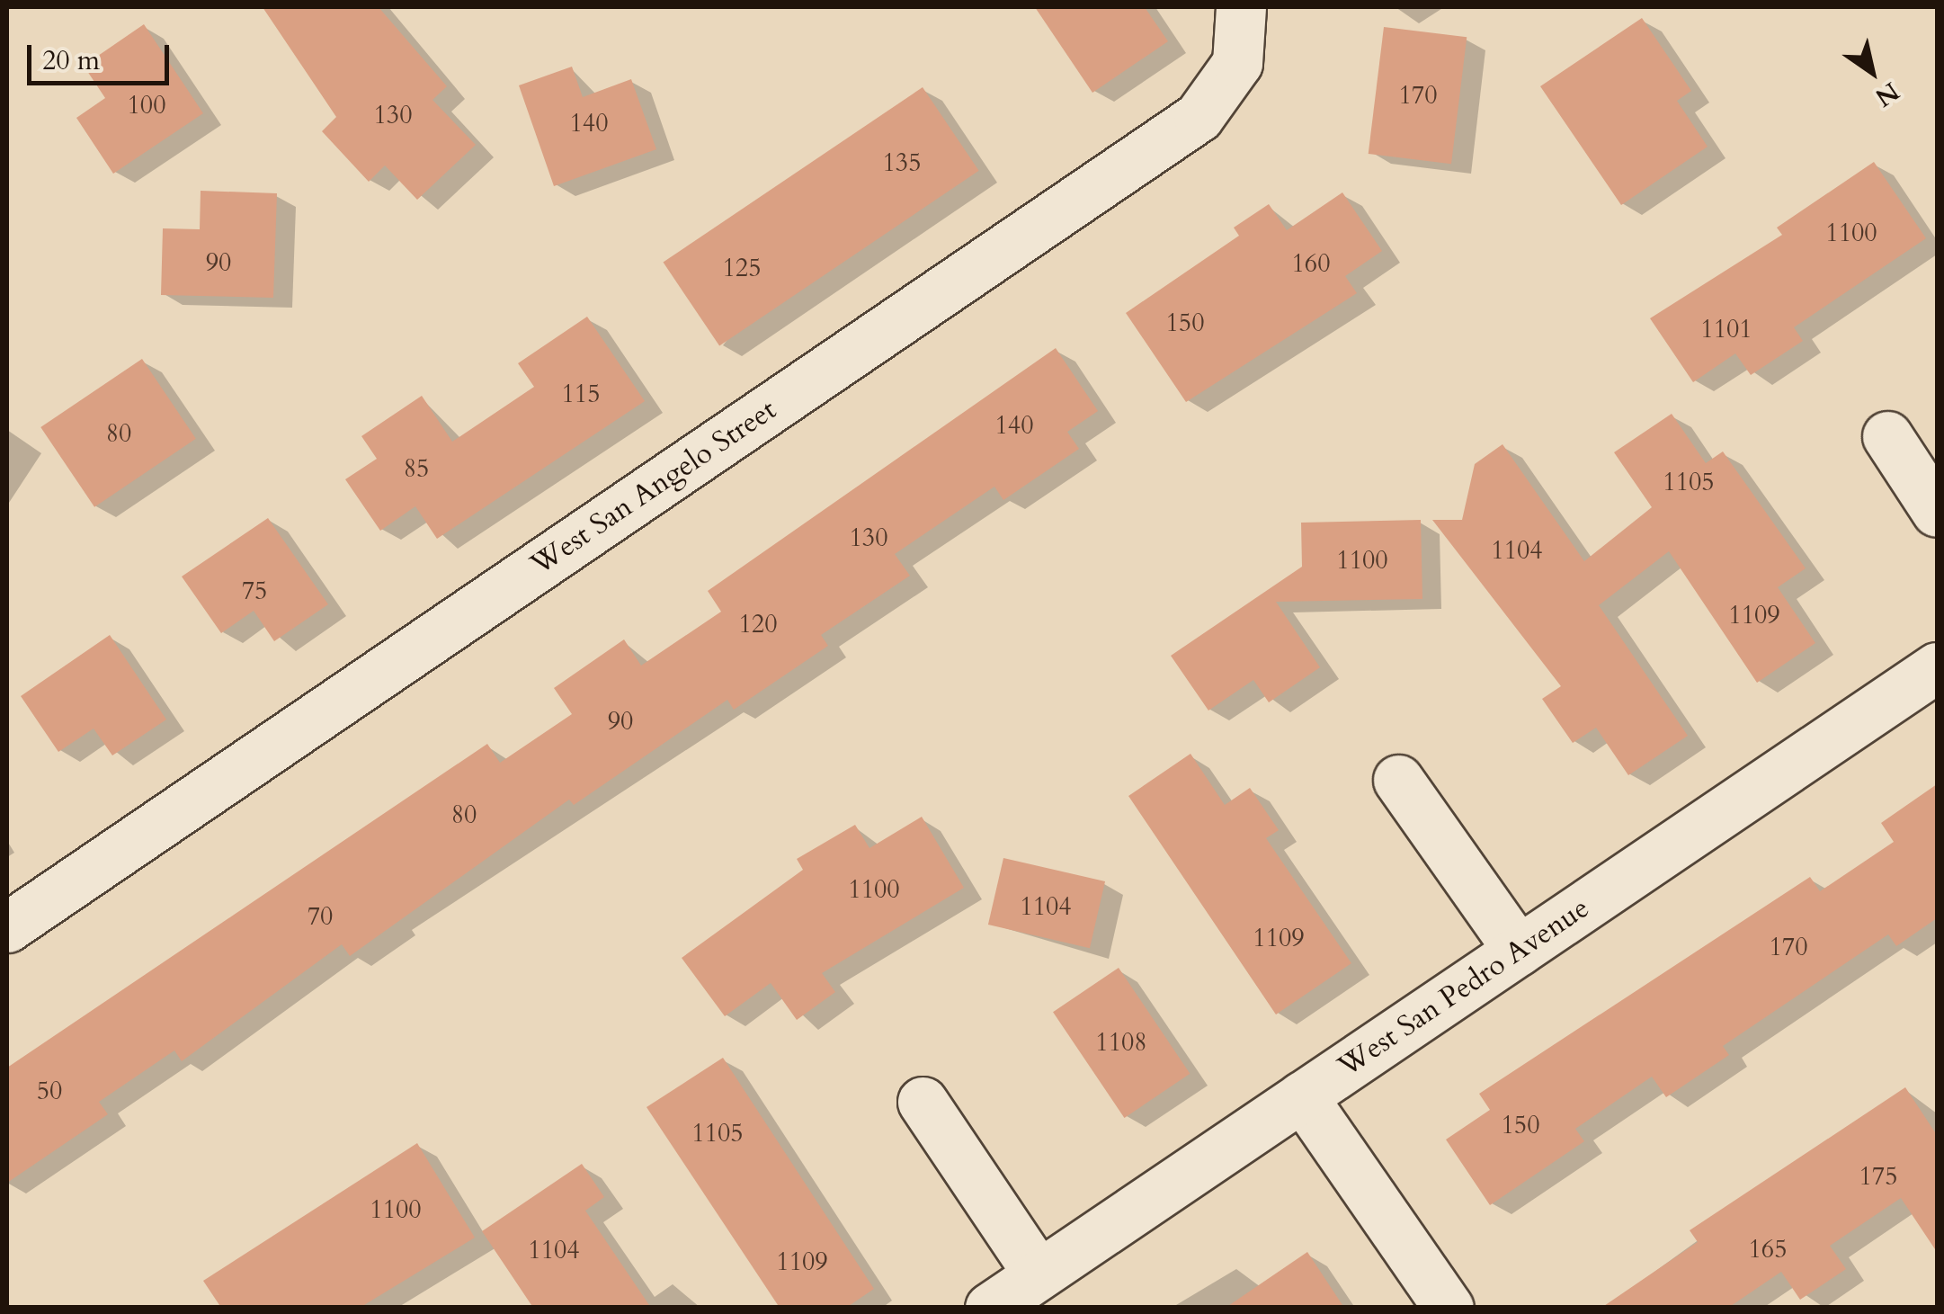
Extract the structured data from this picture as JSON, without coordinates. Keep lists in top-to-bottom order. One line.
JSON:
{"streets":{"street":["West San Angelo Street","West San Pedro Avenue"]},"house_numbers":["170","100","130","140","135","1100","90","160","125","150","1101","115","140","80","85","1105","130","1104","1100","75","1109","120","90","80","1100","1104","70","1109","170","1108","50","150","1105","175","1100","165","1104","1109"],"scale_bar":"20 m","north":"bottom right"}
